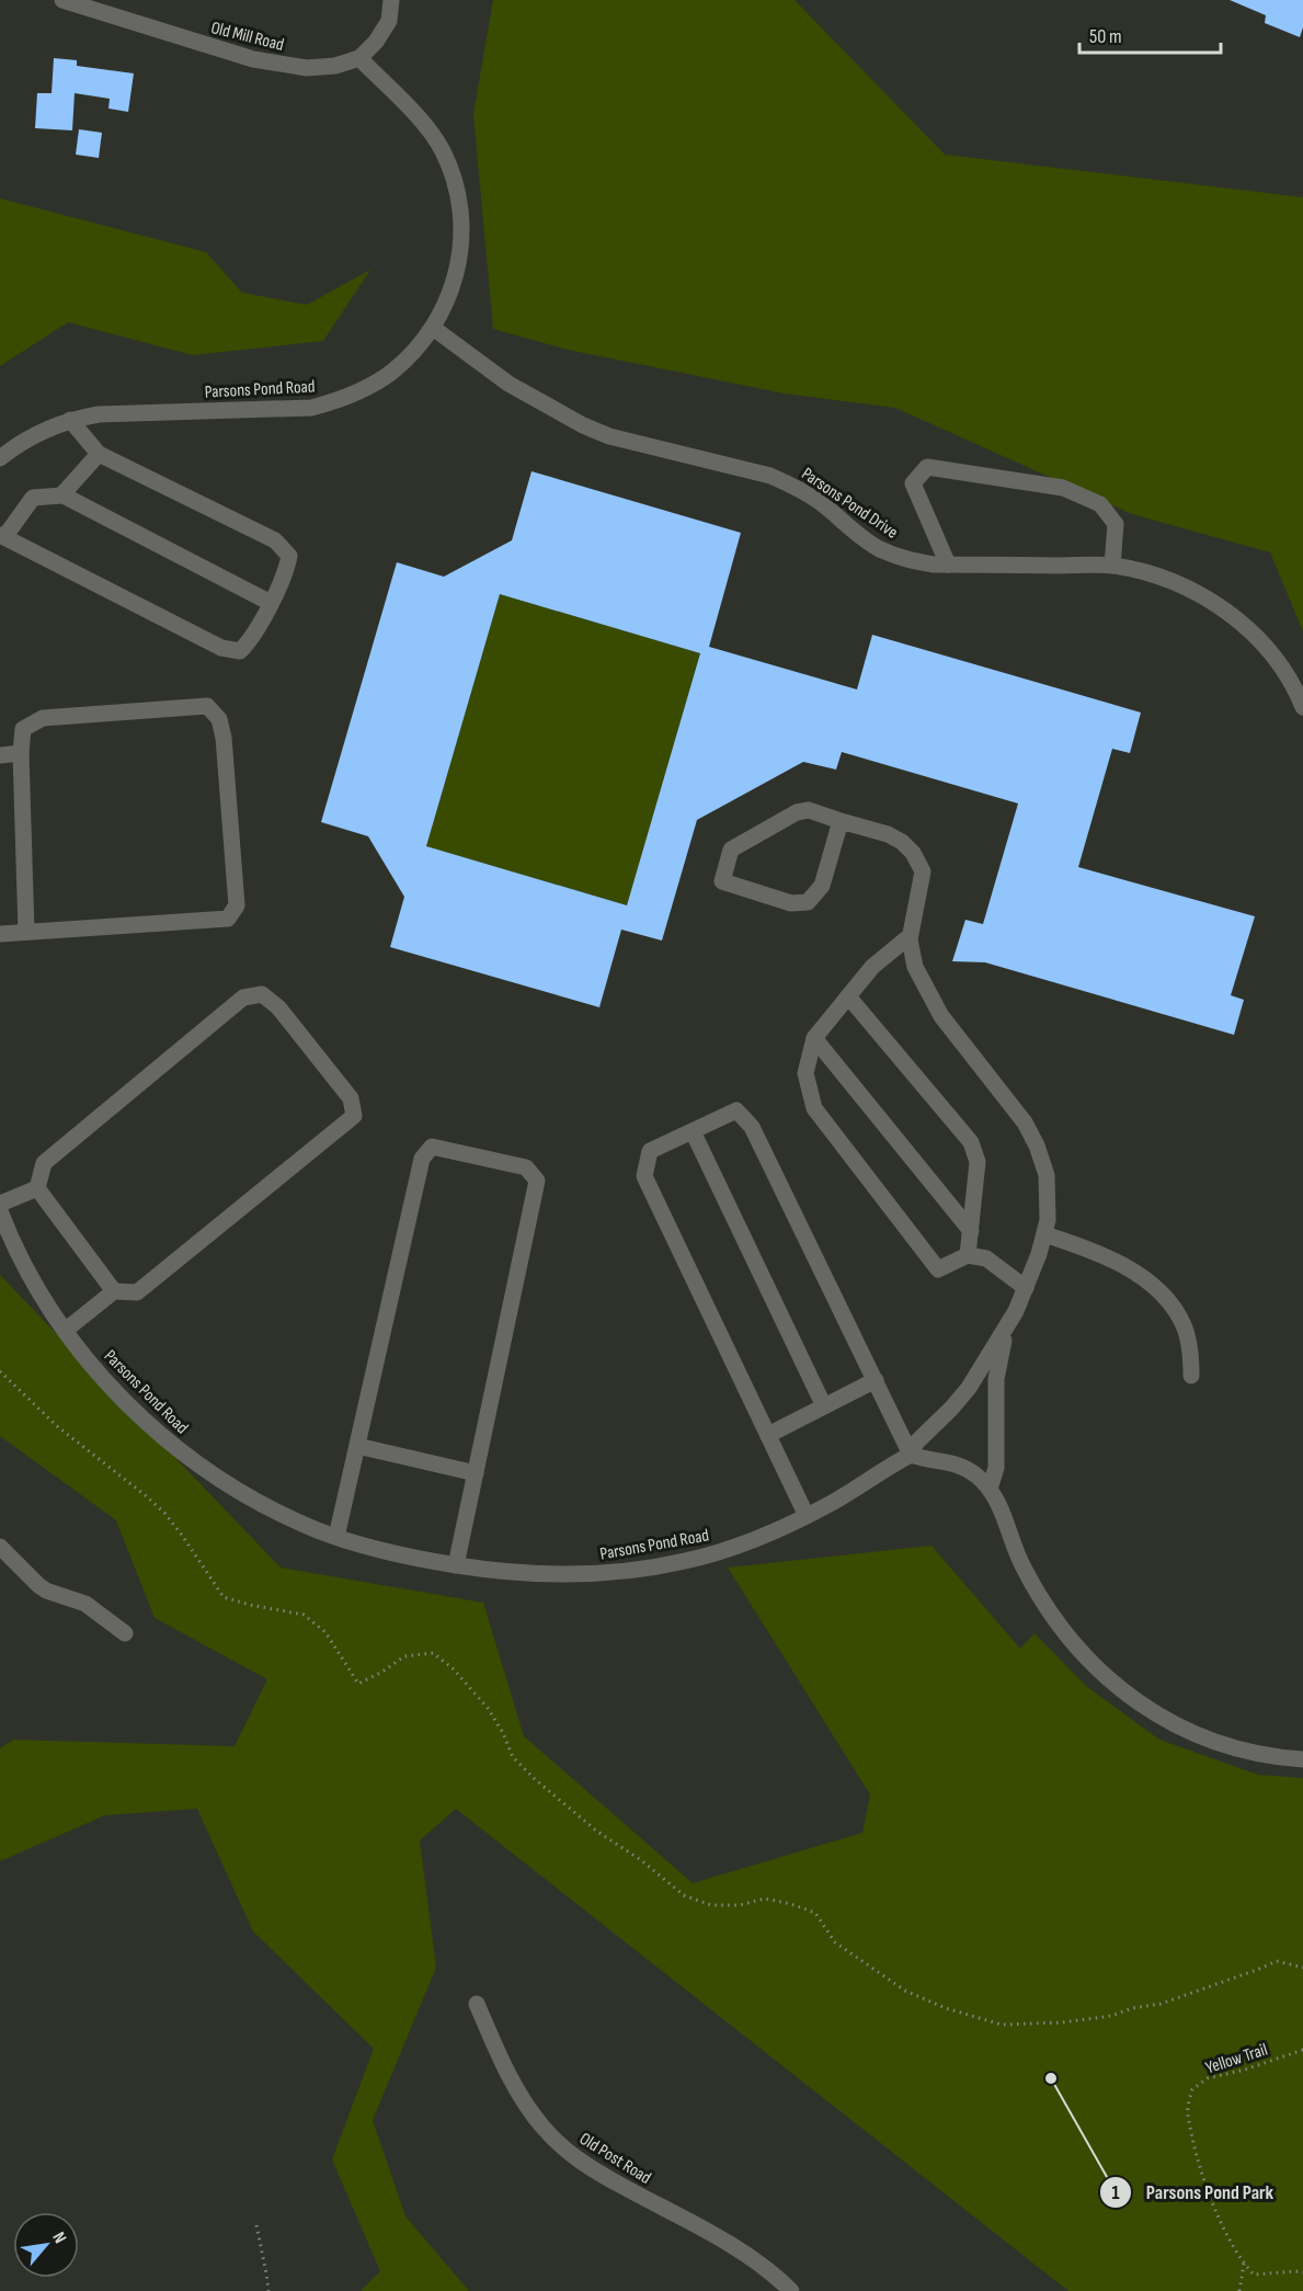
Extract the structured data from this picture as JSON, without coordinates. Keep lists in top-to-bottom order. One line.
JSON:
{"streets":{"street":["Old Mill Road","Parsons Pond Road","Parsons Pond Drive","Old Post Road"],"path":["Yellow Trail"]},"crossings":[["Old Mill Road","Parsons Pond Road"],["Parsons Pond Road","Parsons Pond Drive"]],"places":["Parsons Pond Park"],"scale_bar":"50 m","north":"top right"}
